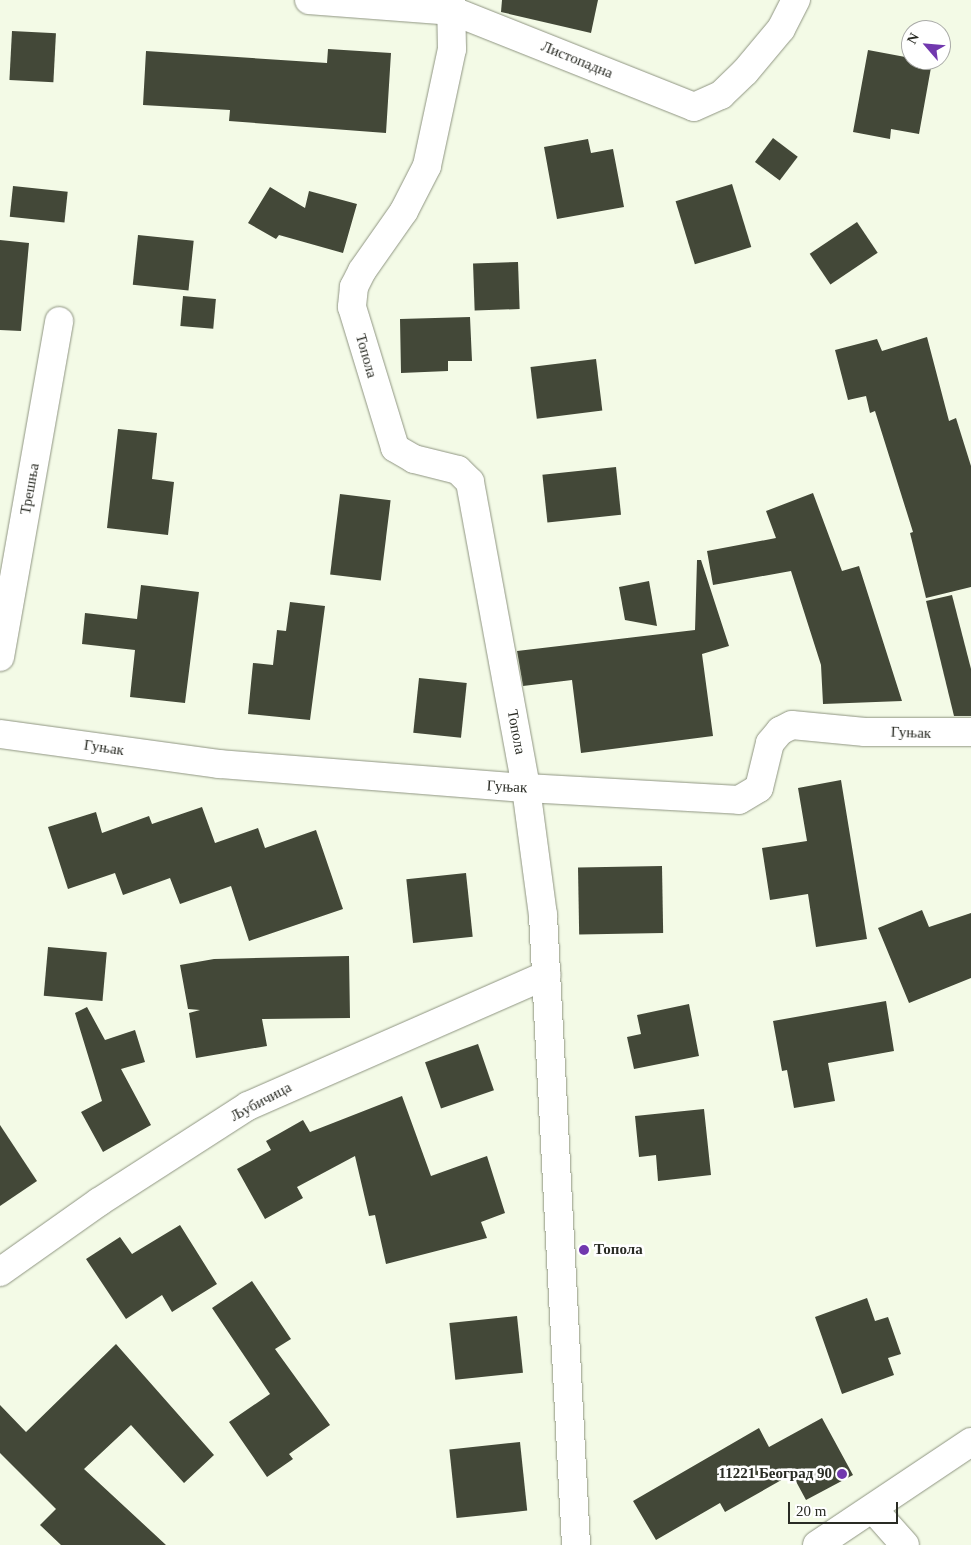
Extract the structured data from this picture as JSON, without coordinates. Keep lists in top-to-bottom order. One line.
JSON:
{"streets":{"street":["Листопадна","Топола","Трешња","Гуњак","Љубичица"]},"crossings":[["Листопадна","Топола"],["Топола","Гуњак"],["Топола","Љубичица"]],"places":["Топола","11221 Београд 90"],"scale_bar":"20 m","north":"top left"}
